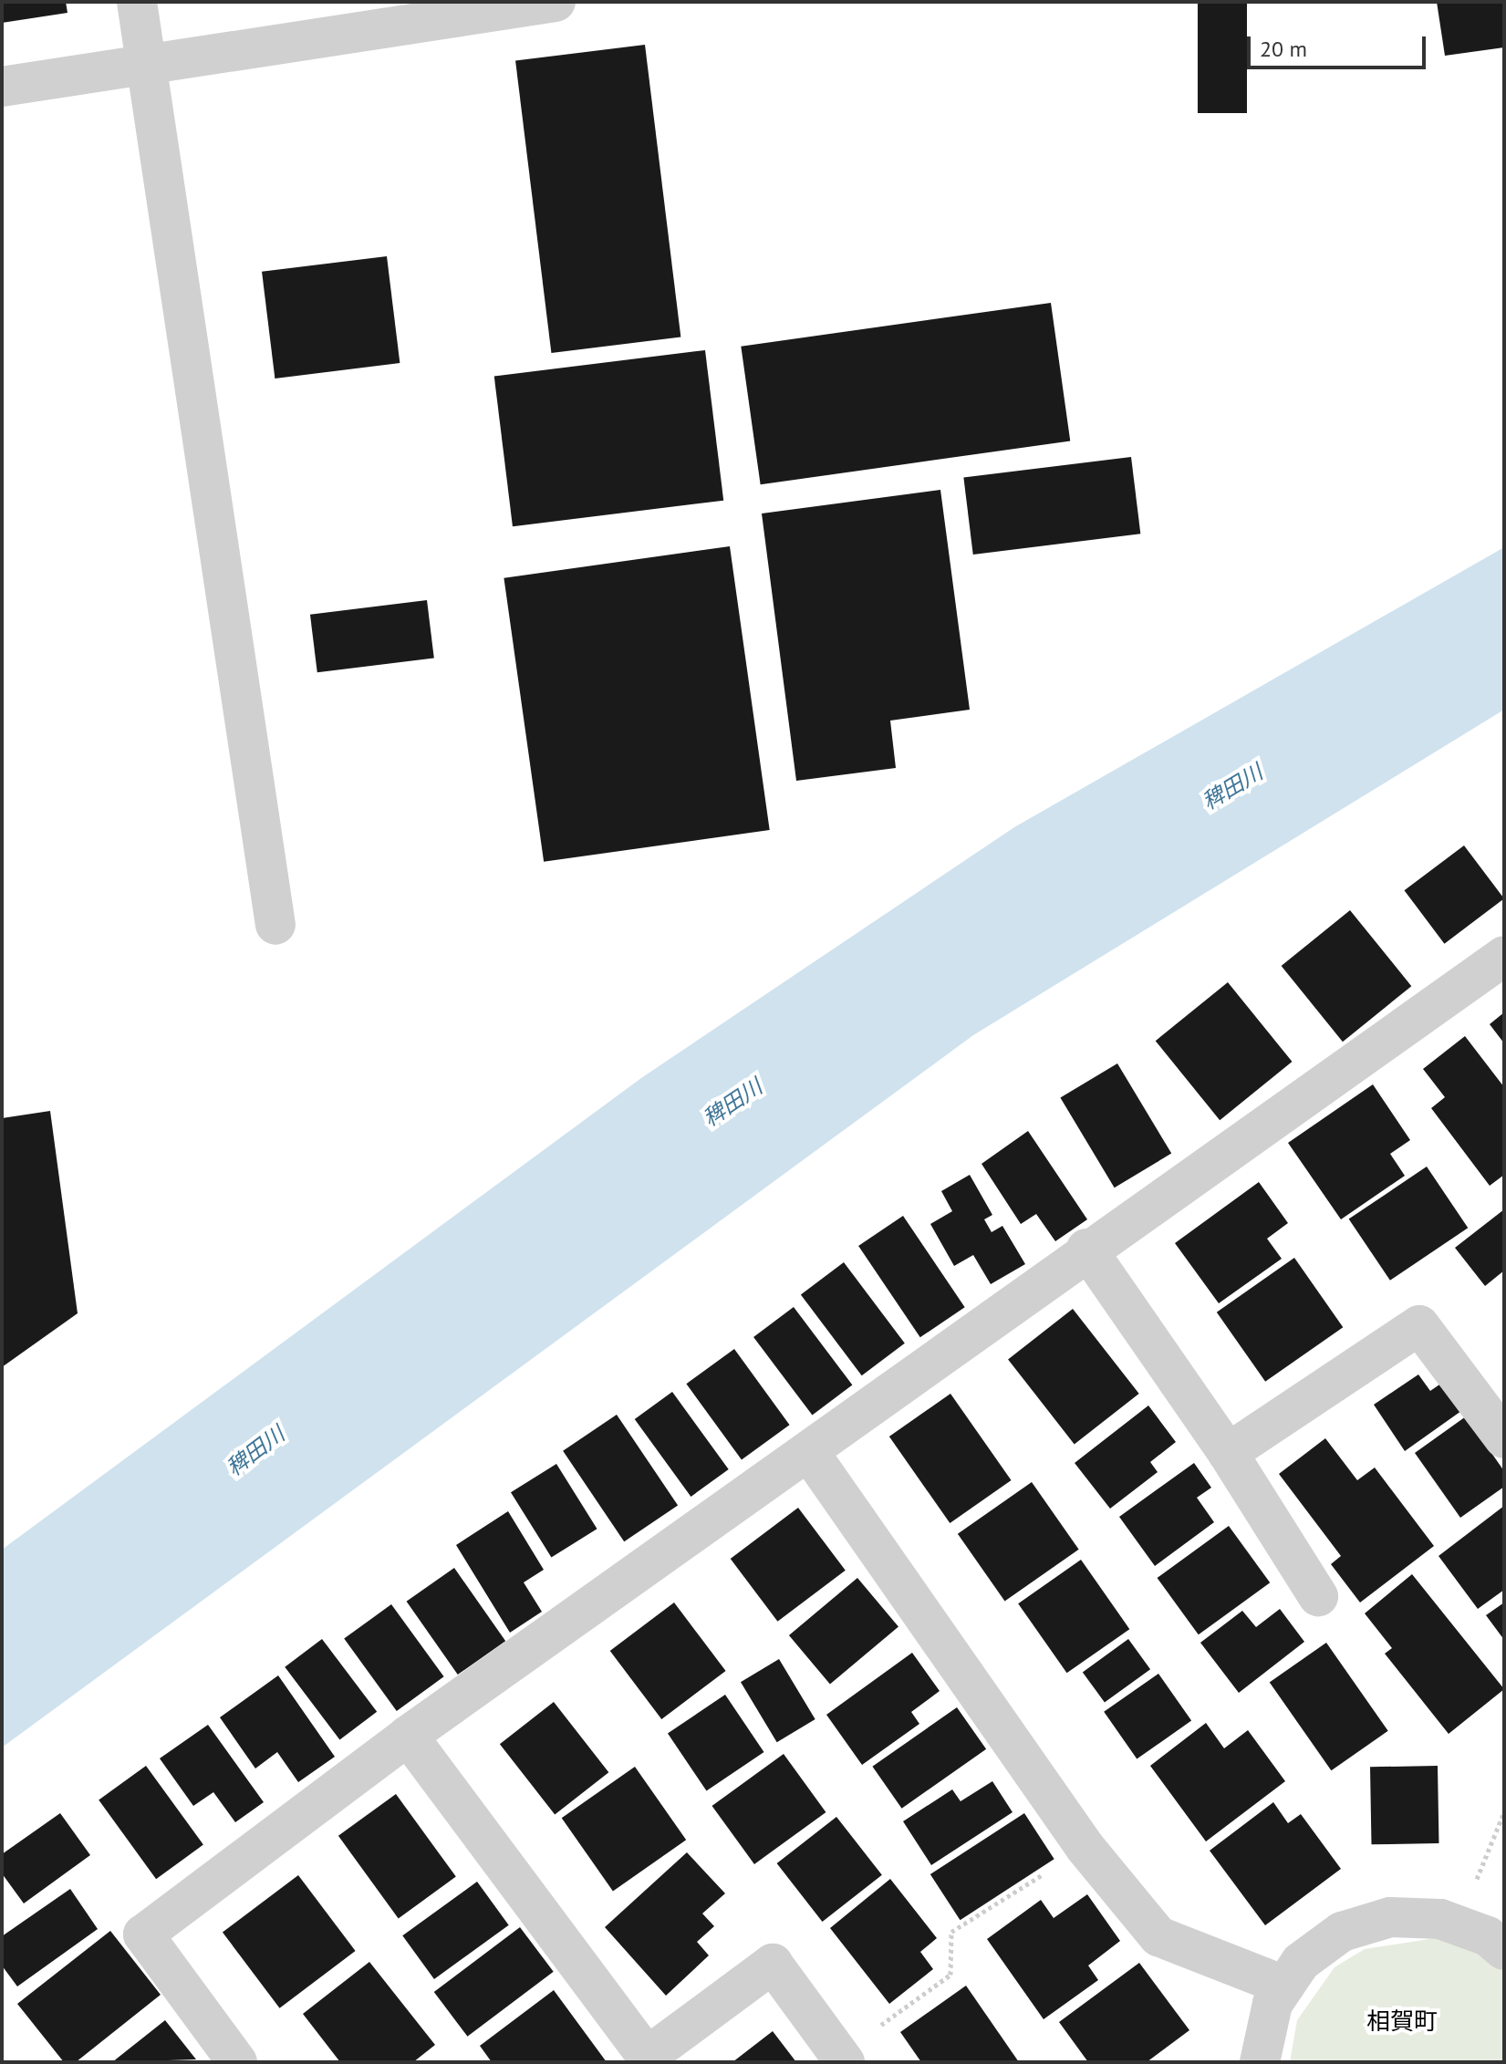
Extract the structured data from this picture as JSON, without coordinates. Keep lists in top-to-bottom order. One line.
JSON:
{"districts":["相賀町"],"water":["稗田川"],"scale_bar":"20 m"}
